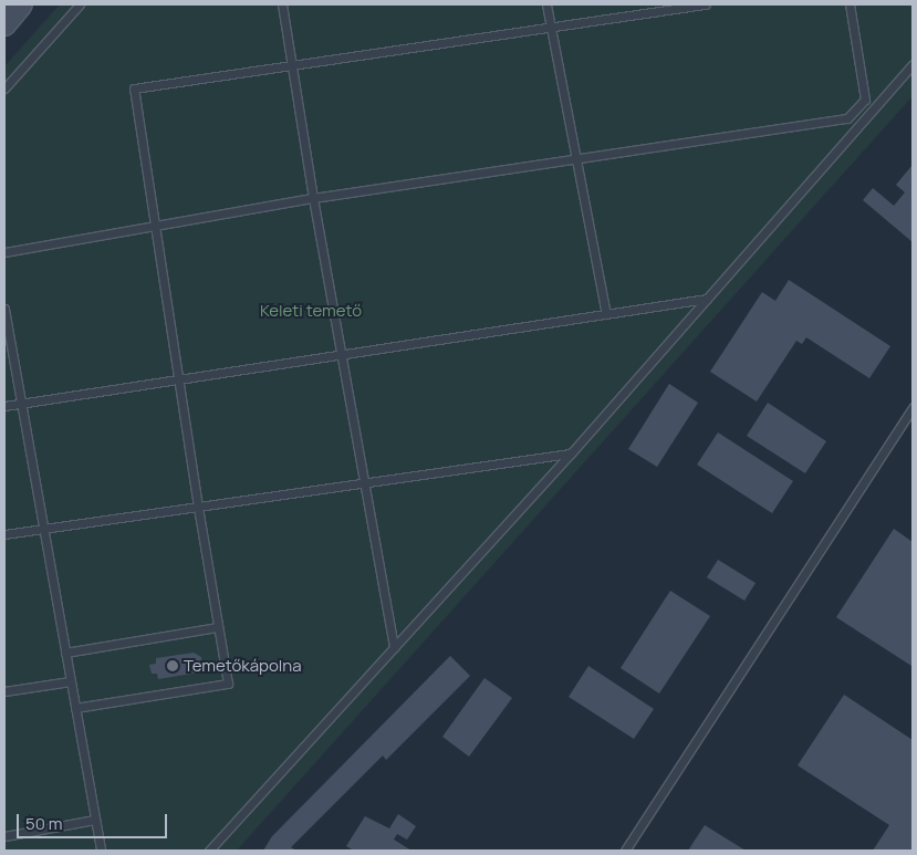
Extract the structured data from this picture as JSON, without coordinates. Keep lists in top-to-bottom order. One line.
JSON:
{"parks":["Keleti temető"],"places":["Temetőkápolna"],"scale_bar":"50 m"}
